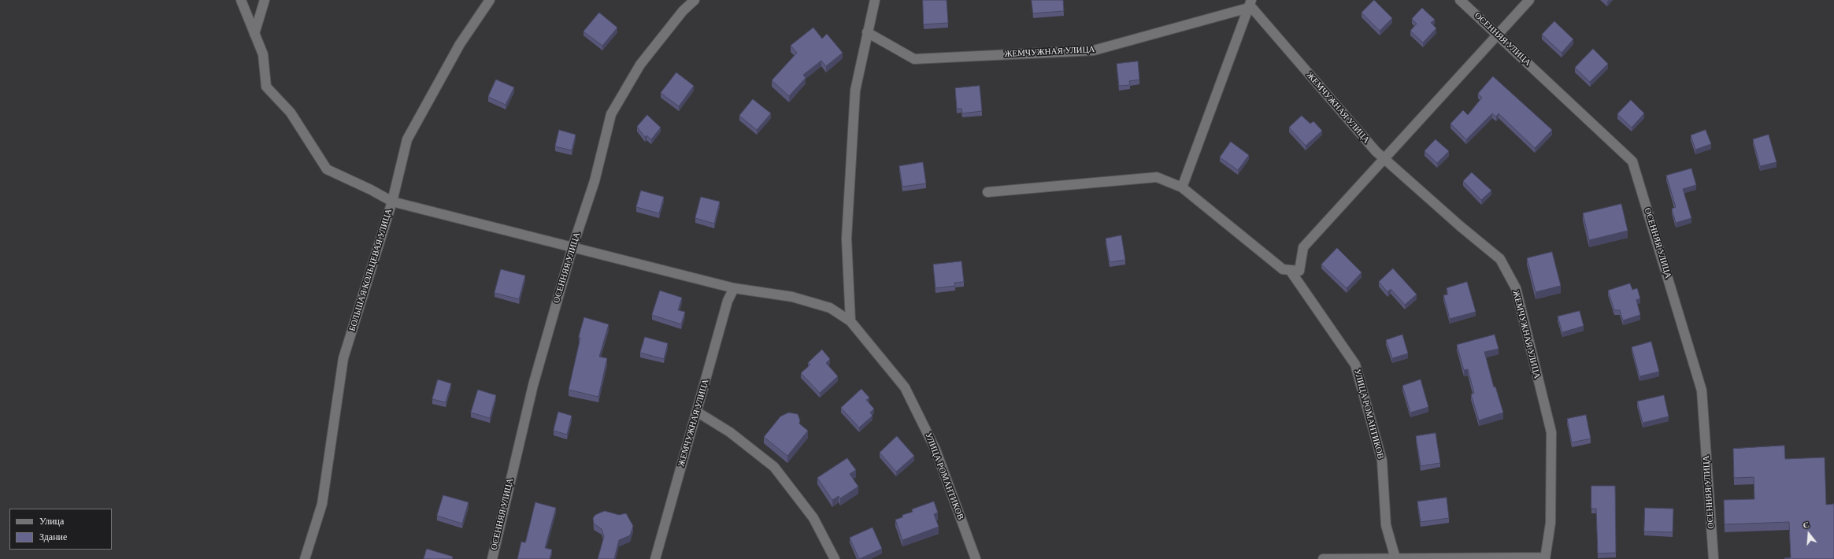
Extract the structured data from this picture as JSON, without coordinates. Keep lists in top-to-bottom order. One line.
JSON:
{"streets":{"street":["ОСЕННЯЯ УЛИЦА","ЖЕМЧУЖНАЯ УЛИЦА","БОЛЬШАЯ КОЛЬЦЕВАЯ УЛИЦА","УЛИЦА РОМАНТИКОВ"]},"crossings":[["ОСЕННЯЯ УЛИЦА","УЛИЦА РОМАНТИКОВ"],["ЖЕМЧУЖНАЯ УЛИЦА","УЛИЦА РОМАНТИКОВ"],["БОЛЬШАЯ КОЛЬЦЕВАЯ УЛИЦА","УЛИЦА РОМАНТИКОВ"]],"legend":["Улица","Здание"],"north":"top"}
